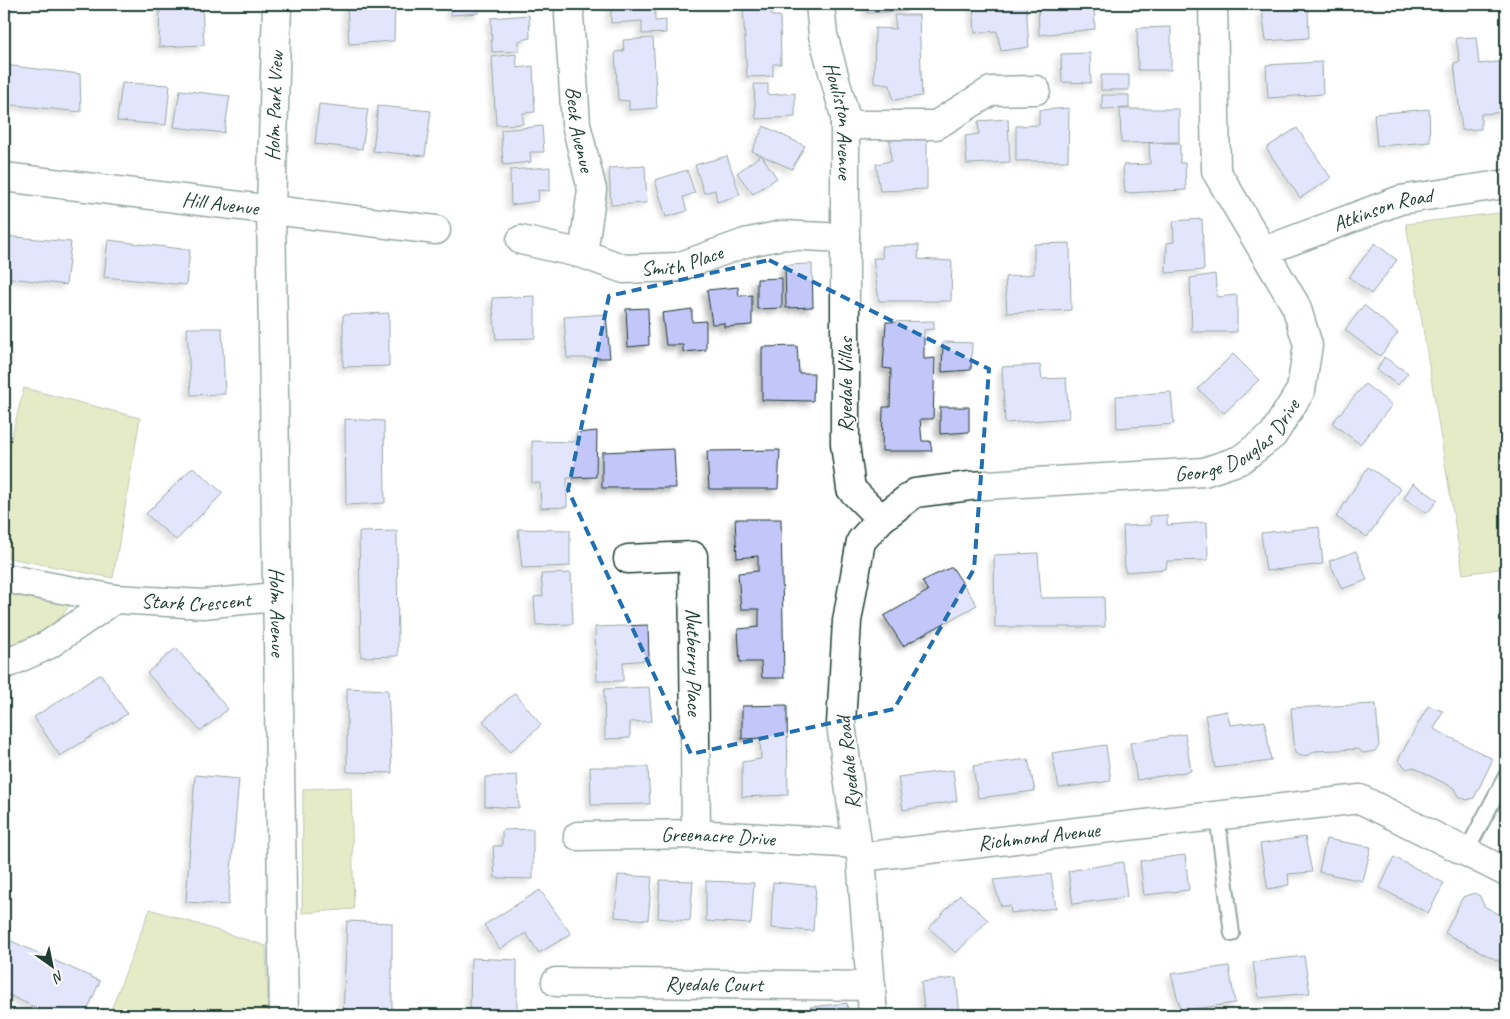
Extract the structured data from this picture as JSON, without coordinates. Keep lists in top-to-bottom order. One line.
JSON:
{"streets":{"street":["Holm Park View","Houliston Avenue","Beck Avenue","Hill Avenue","Atkinson Road","Smith Place","Ryedale Villas","George Douglas Drive","Stark Crescent","Holm Avenue","Nutberry Place","Ryedale Road","Richmond Avenue","Greenacre Drive","Ryedale Court"]},"crossings":[["Holm Park View","Hill Avenue"],["Holm Park View","Holm Avenue"],["Houliston Avenue","Smith Place"],["Houliston Avenue","Ryedale Villas"],["Beck Avenue","Smith Place"],["Hill Avenue","Holm Avenue"],["Atkinson Road","George Douglas Drive"],["Smith Place","Ryedale Villas"],["Ryedale Villas","George Douglas Drive"],["Ryedale Villas","Ryedale Road"],["George Douglas Drive","Ryedale Road"],["Stark Crescent","Holm Avenue"],["Nutberry Place","Greenacre Drive"],["Ryedale Road","Richmond Avenue"],["Ryedale Road","Greenacre Drive"],["Ryedale Road","Ryedale Court"],["Richmond Avenue","Greenacre Drive"]],"north":"bottom right"}
